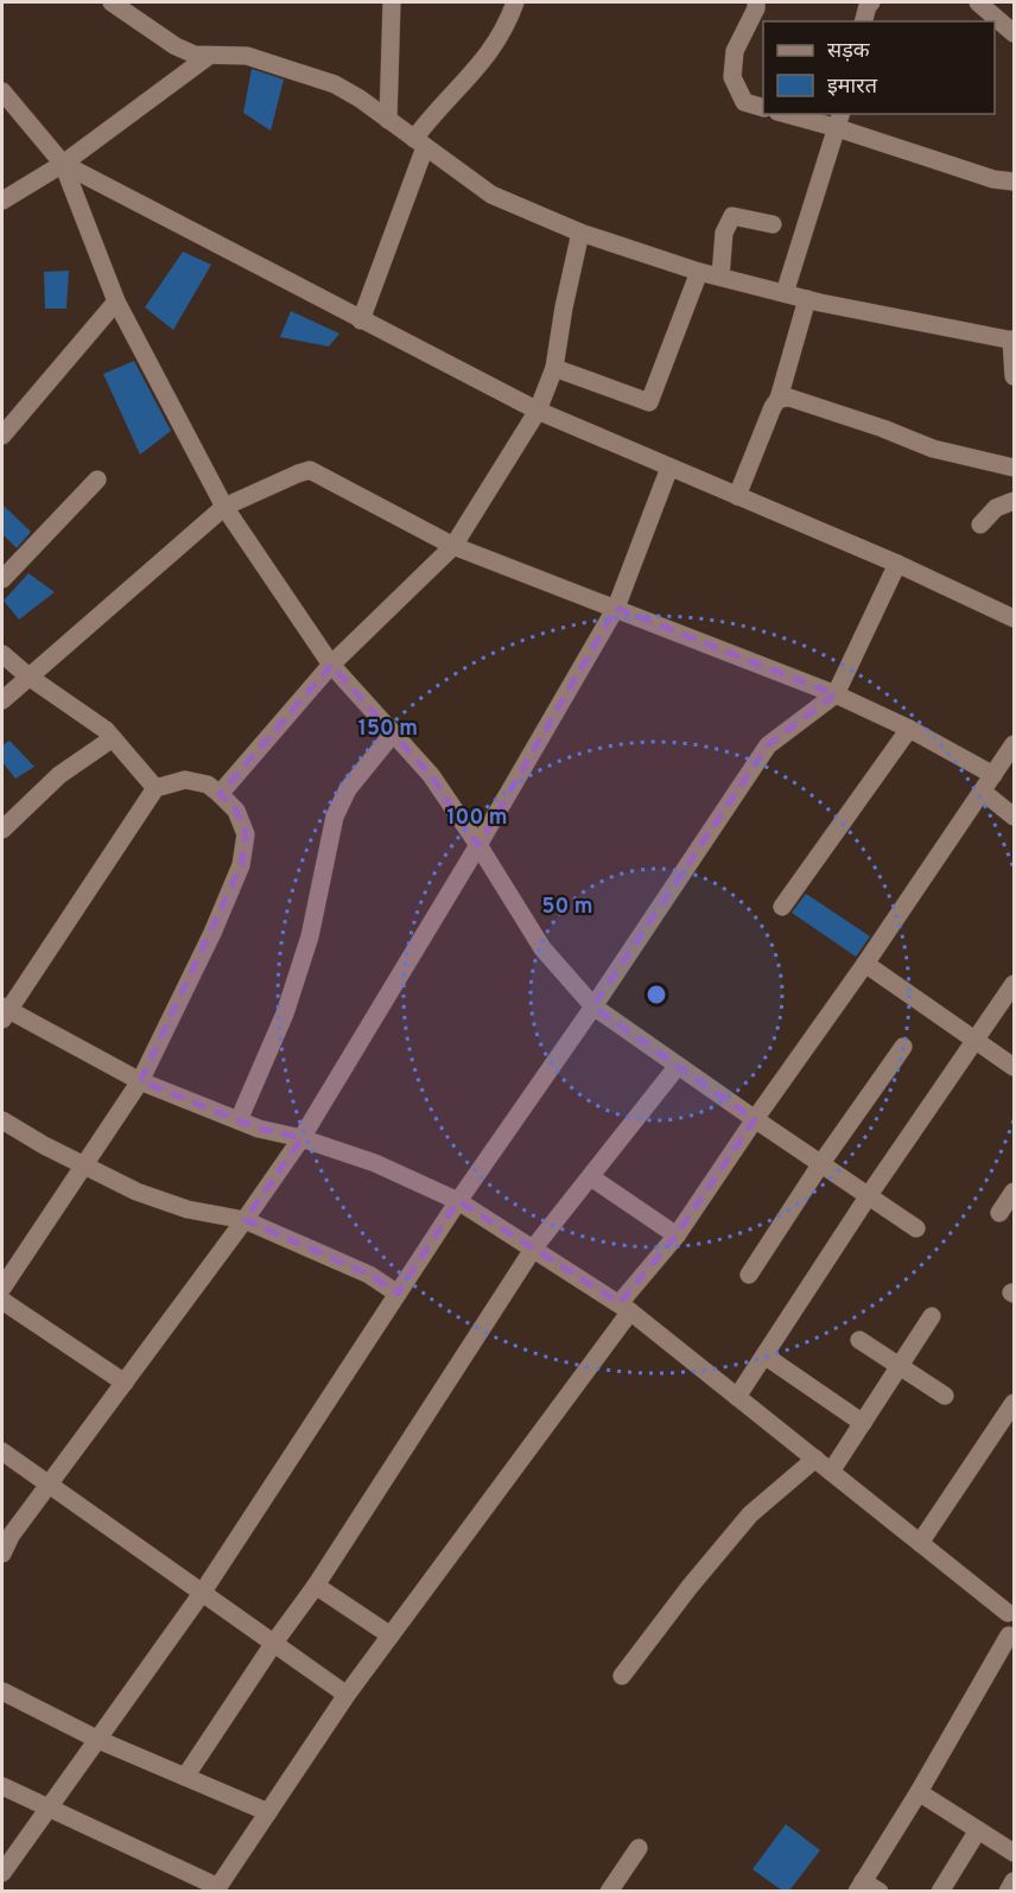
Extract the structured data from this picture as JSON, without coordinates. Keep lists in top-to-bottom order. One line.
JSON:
{"legend":["सड़क","इमारत"],"rings":["150 m","100 m","50 m"]}
